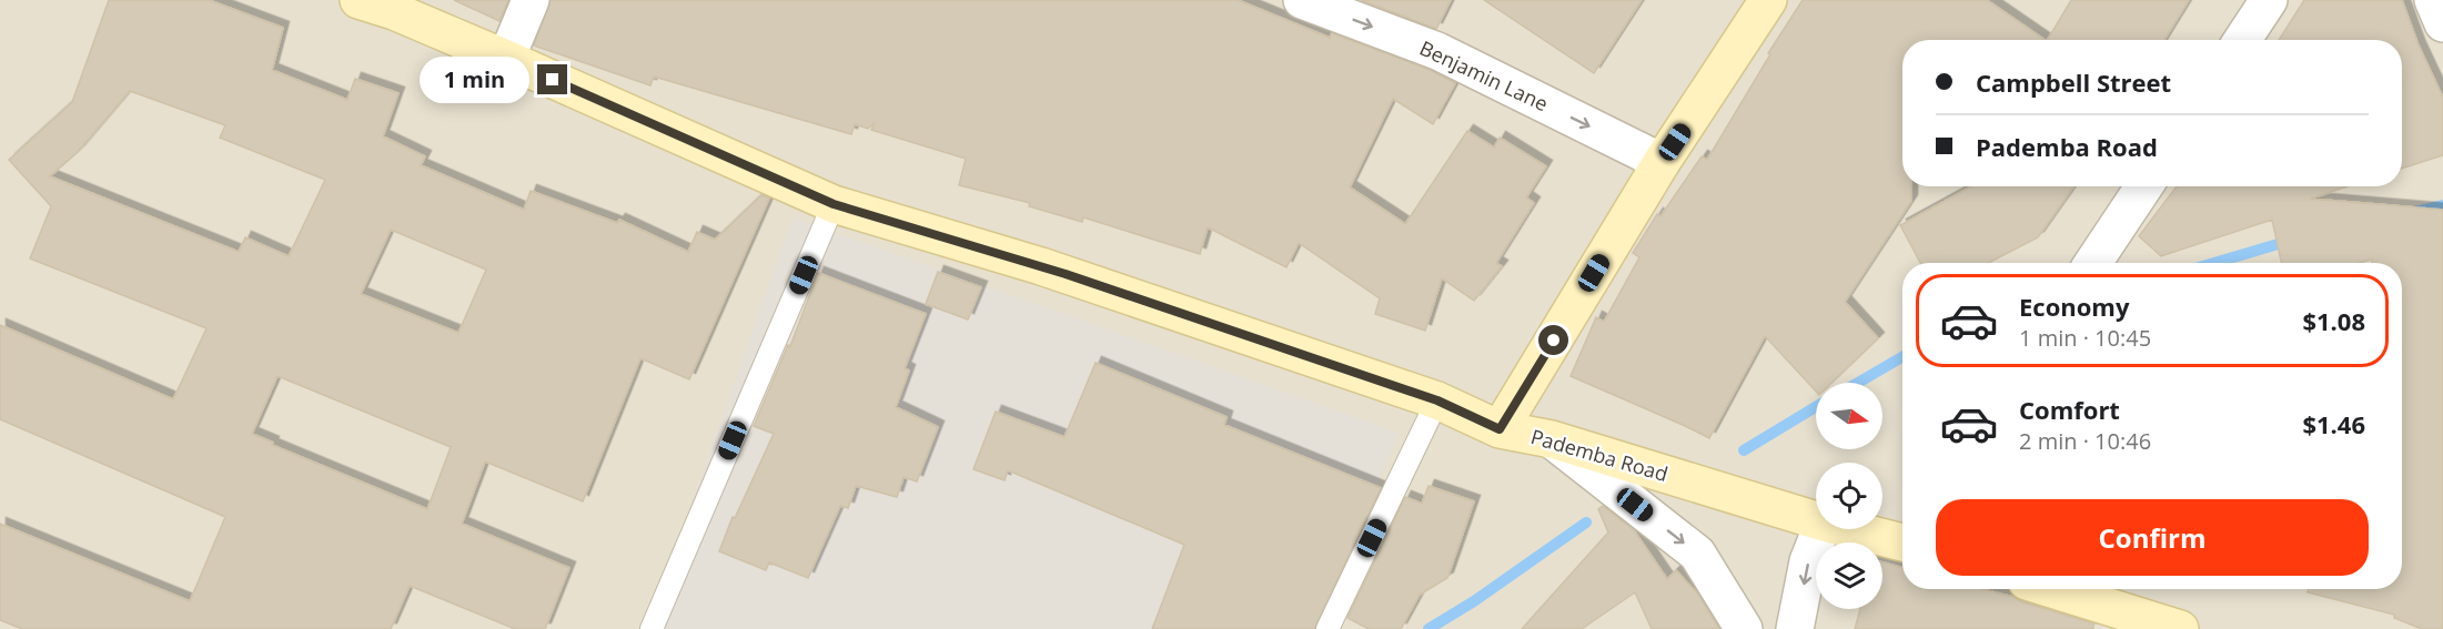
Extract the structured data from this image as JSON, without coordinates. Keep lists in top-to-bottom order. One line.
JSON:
{"streets":{"main road":["Pademba Road"],"street":["Benjamin Lane"]},"one_way":["Benjamin Lane"],"north":"right","page":{"banner":["Campbell Street","Pademba Road"],"bubble":"1 min","list":[{"name":"Economy","note":"1 min · 10:45","value":"$1.08"},{"name":"Comfort","note":"2 min · 10:46","value":"$1.46"}],"buttons":"Confirm"}}
